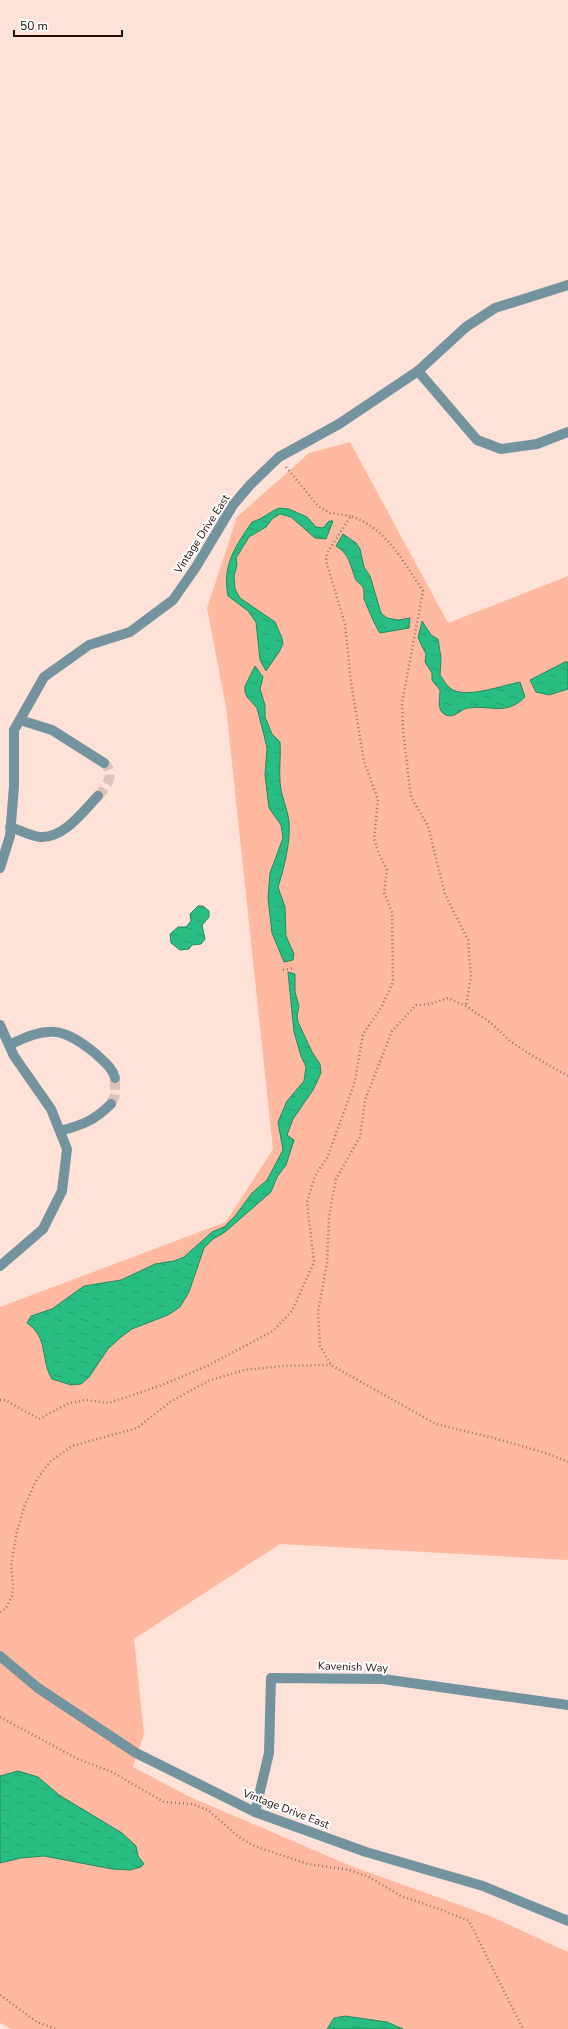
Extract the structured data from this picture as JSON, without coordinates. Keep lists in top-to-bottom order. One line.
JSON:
{"streets":{"street":["Vintage Drive East","Kavenish Way"]},"crossings":[["Vintage Drive East","Kavenish Way"]],"scale_bar":"50 m"}
